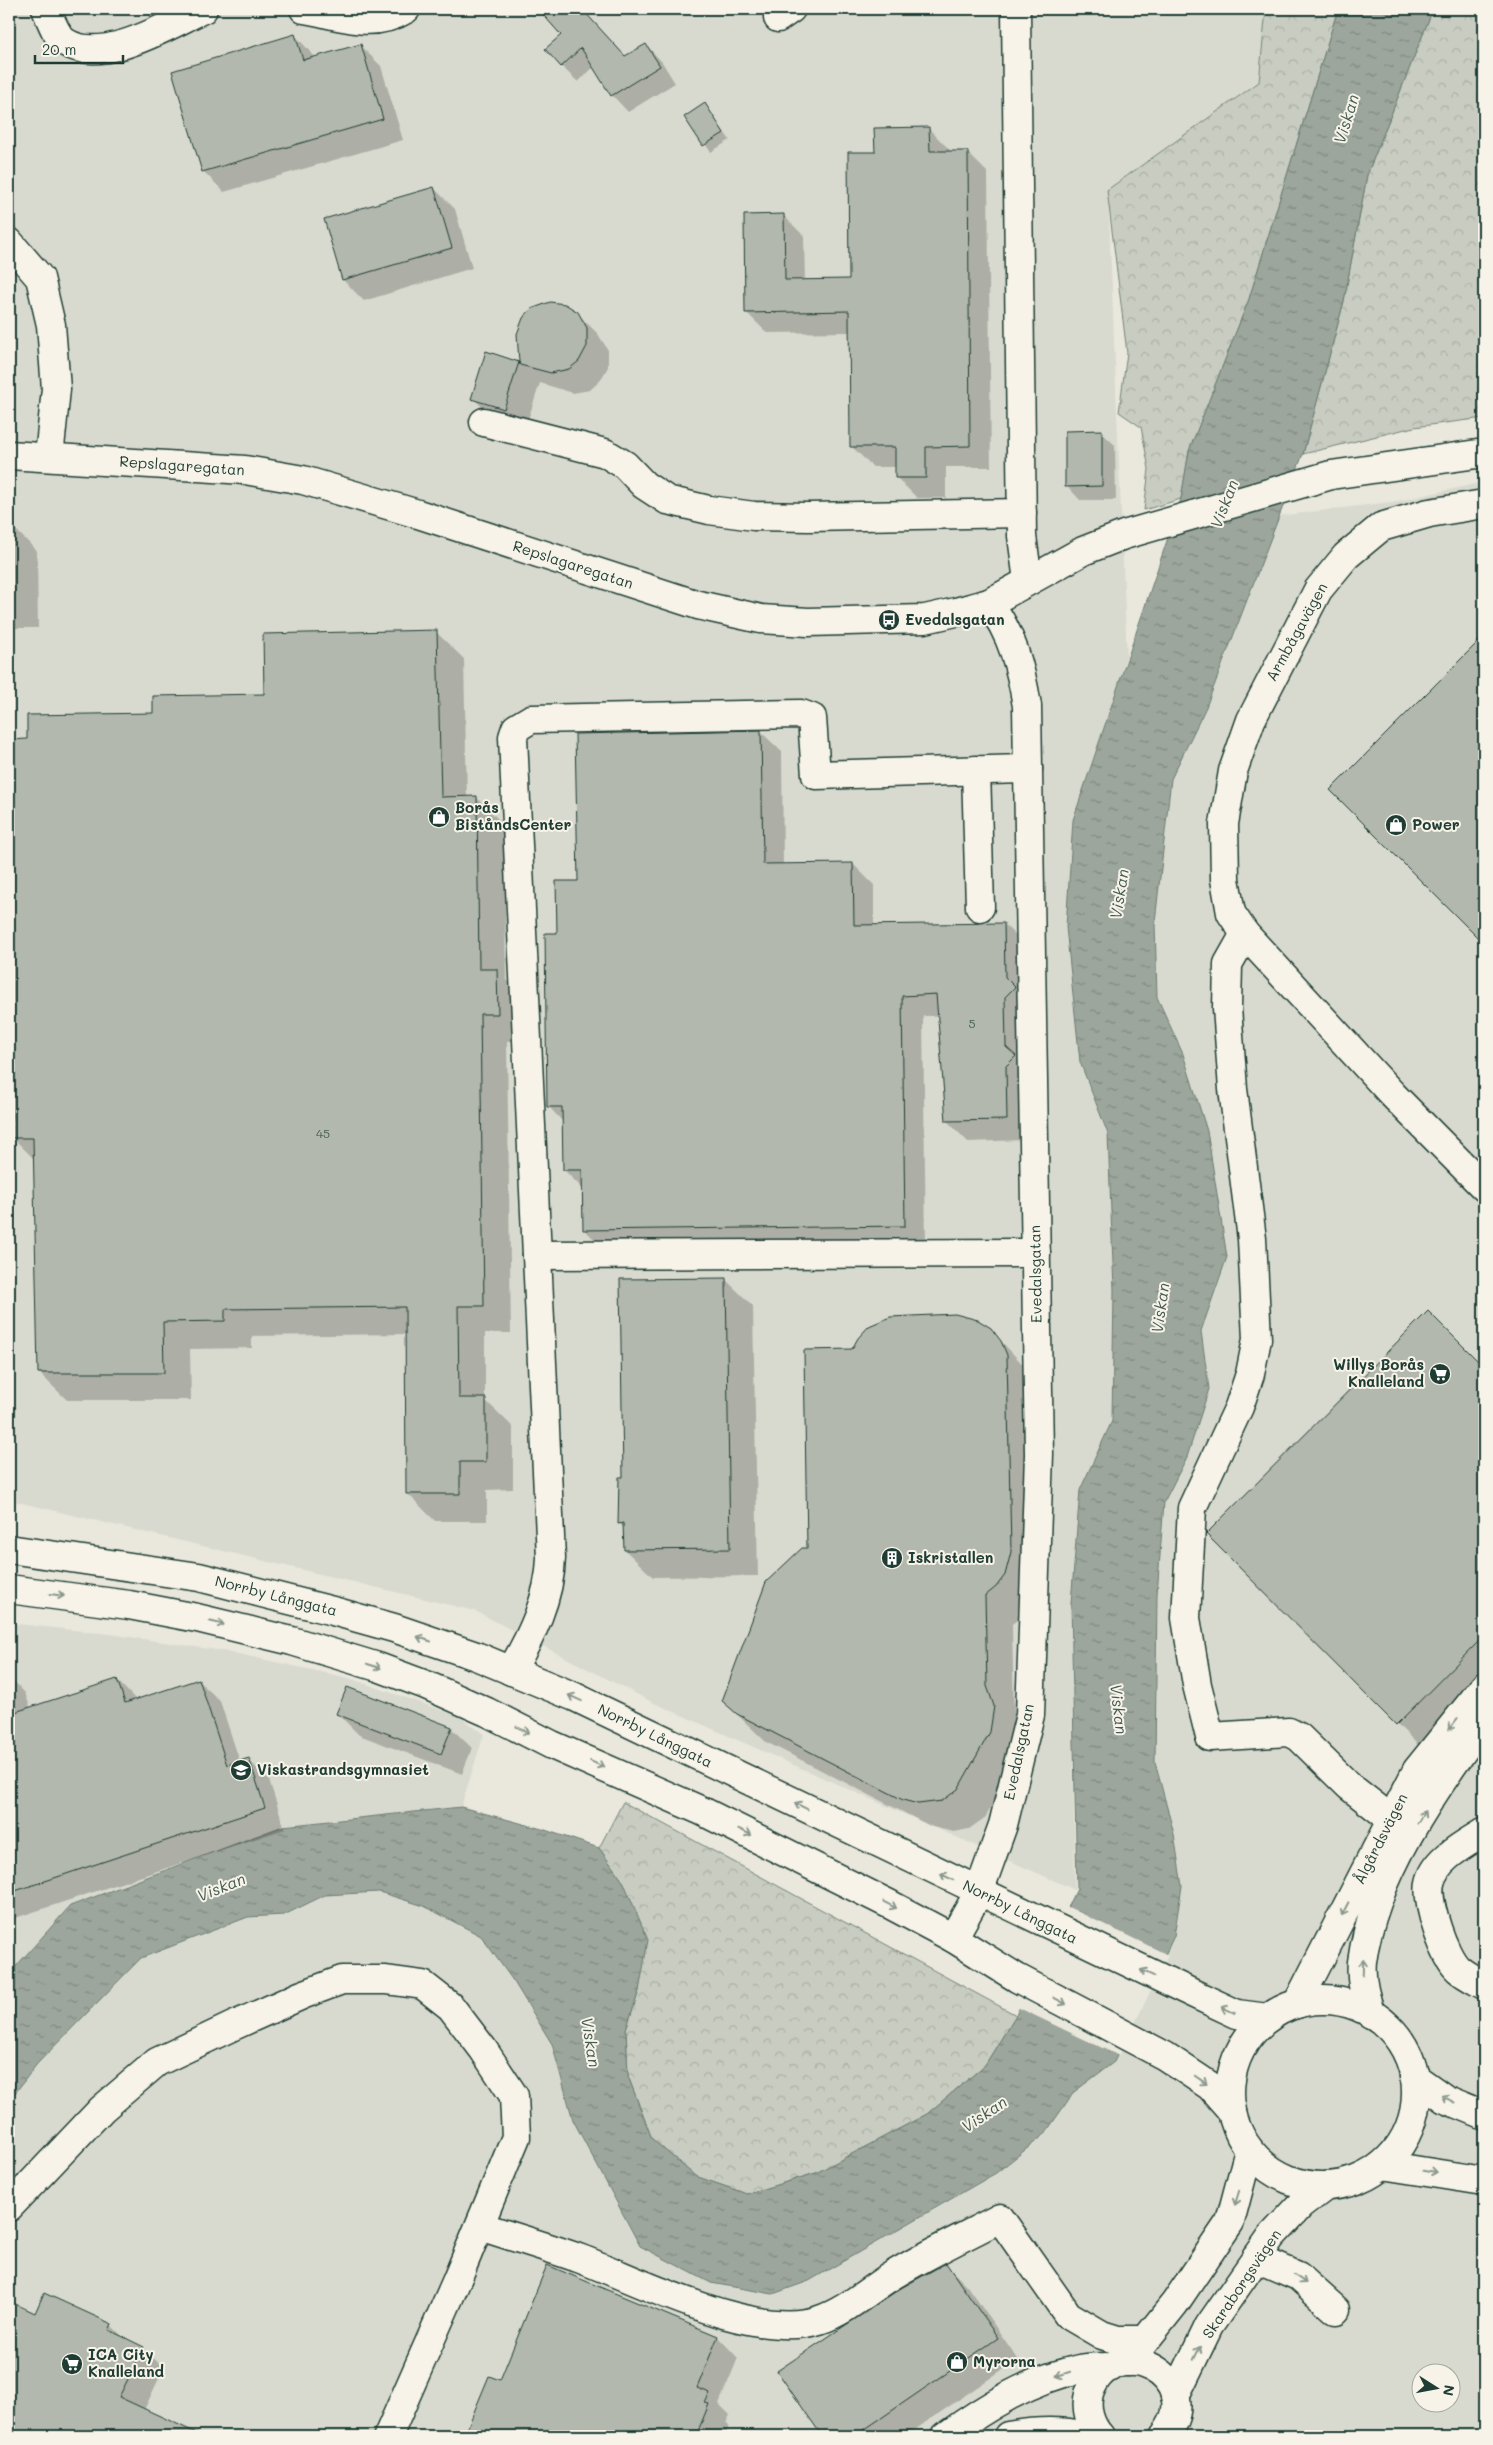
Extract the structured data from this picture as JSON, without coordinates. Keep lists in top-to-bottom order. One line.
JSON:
{"streets":{"street":["Repslagaregatan","Armbågavägen","Evedalsgatan","Norrby Långgata","Ålgårdsvägen","Skaraborgsvägen"]},"crossings":[["Repslagaregatan","Evedalsgatan"],["Evedalsgatan","Norrby Långgata"]],"water":["Viskan"],"places":{"bus stop":["Evedalsgatan"],"shop":["Borås BiståndsCenter","Power","Myrorna"],"supermarket":["Willys Borås Knalleland","ICA City Knalleland"],"building":["Iskristallen"],"school or university":["Viskastrandsgymnasiet"]},"house_numbers":["5","45"],"scale_bar":"20 m","north":"right"}
